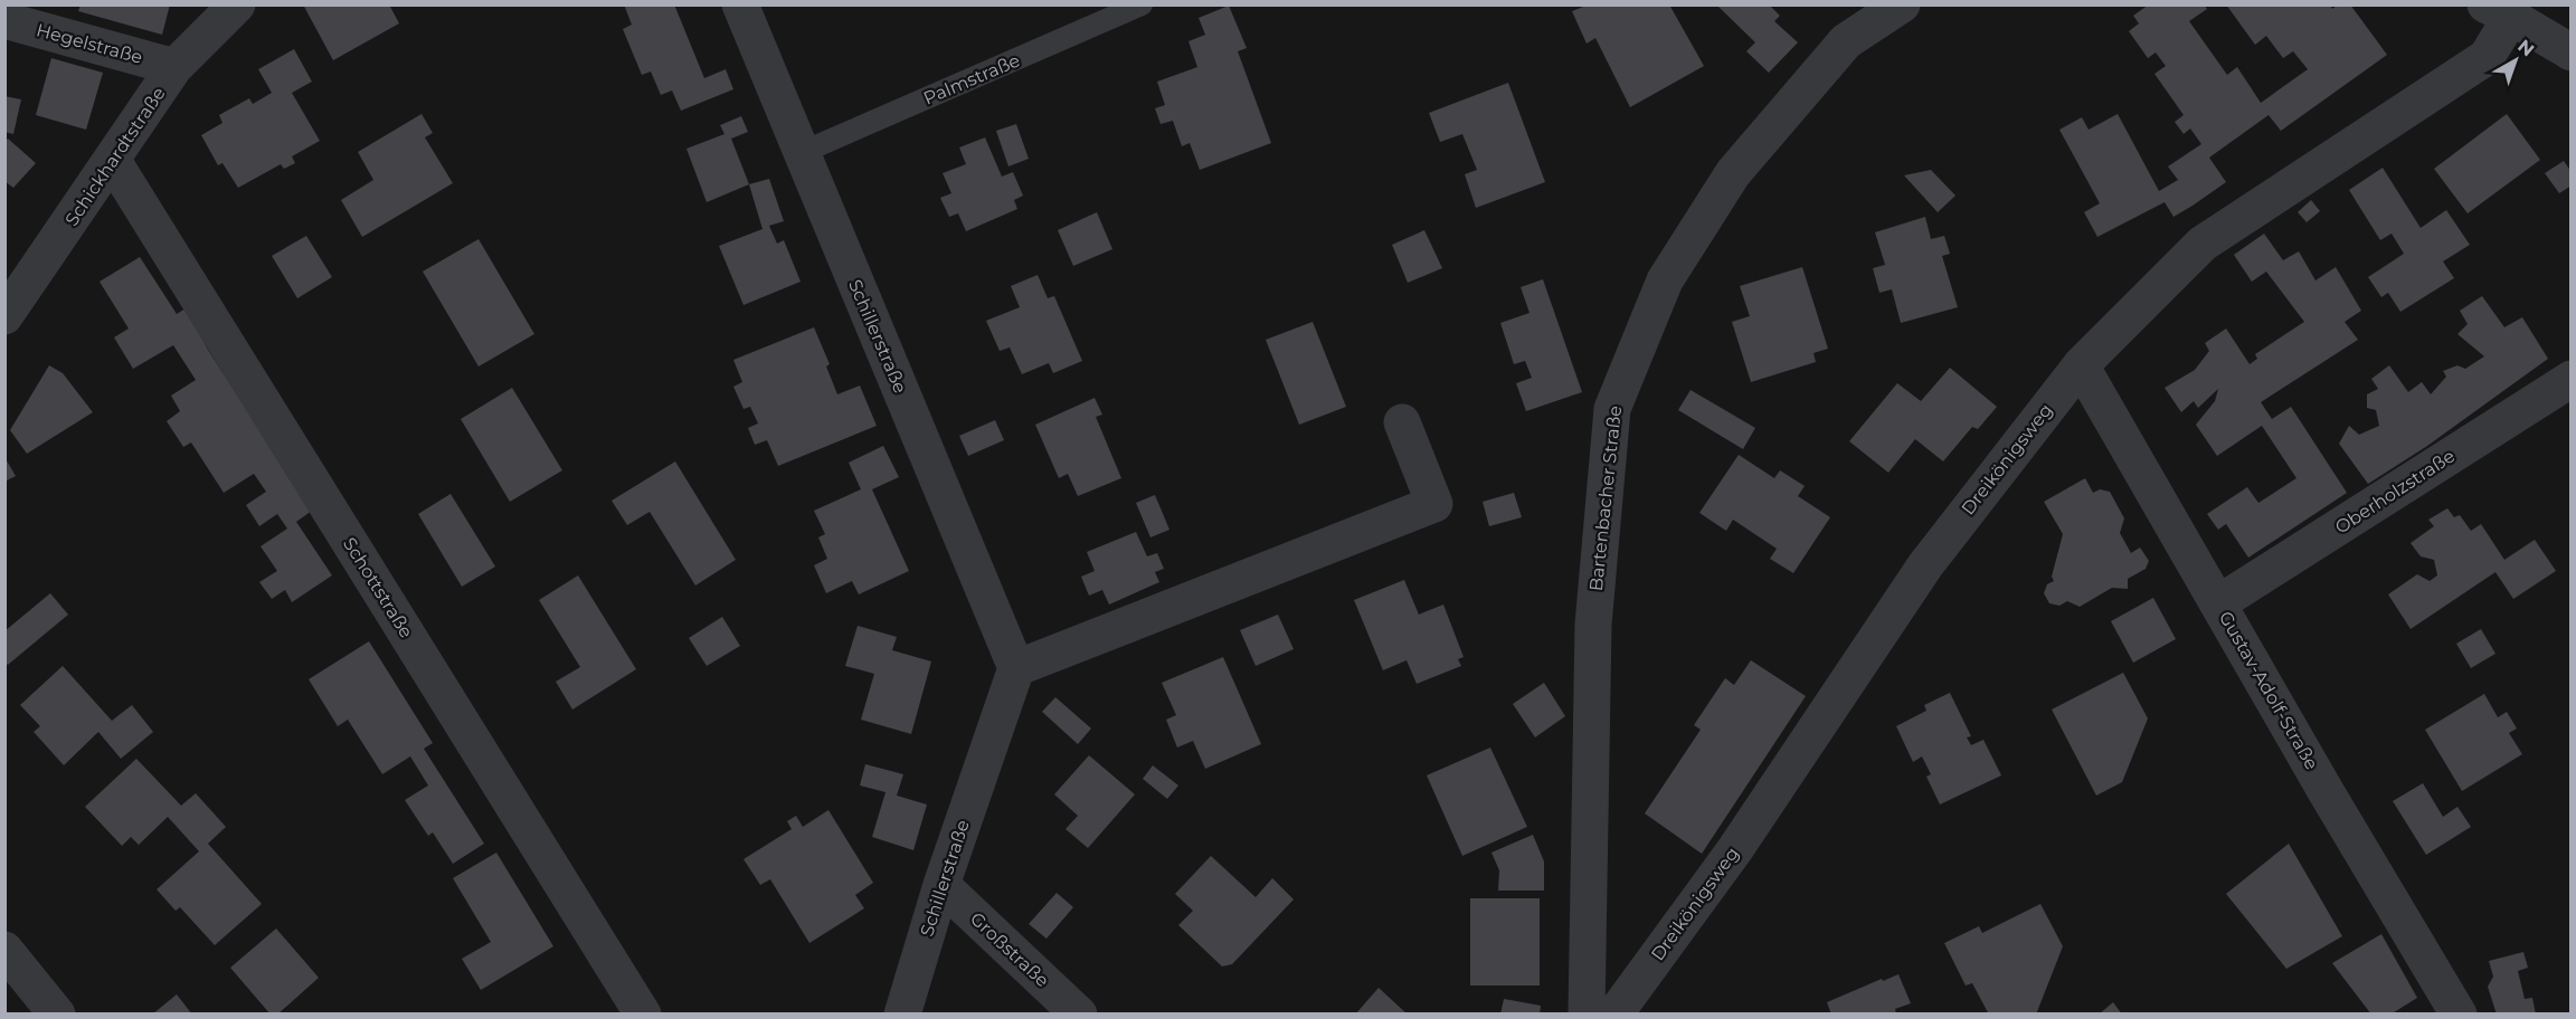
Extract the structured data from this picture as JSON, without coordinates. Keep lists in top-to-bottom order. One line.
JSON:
{"streets":{"street":["Hegelstraße","Schickhardtstraße","Schillerstraße","Dreikönigsweg","Oberholzstraße","Bartenbacher Straße","Schottstraße","Gustav-Adolf-Straße","Großstraße"],"lane":["Palmstraße"]},"crossings":[["Hegelstraße","Schickhardtstraße"],["Palmstraße","Schillerstraße"],["Schickhardtstraße","Schottstraße"],["Schillerstraße","Großstraße"],["Dreikönigsweg","Gustav-Adolf-Straße"],["Oberholzstraße","Gustav-Adolf-Straße"]],"north":"top right"}
